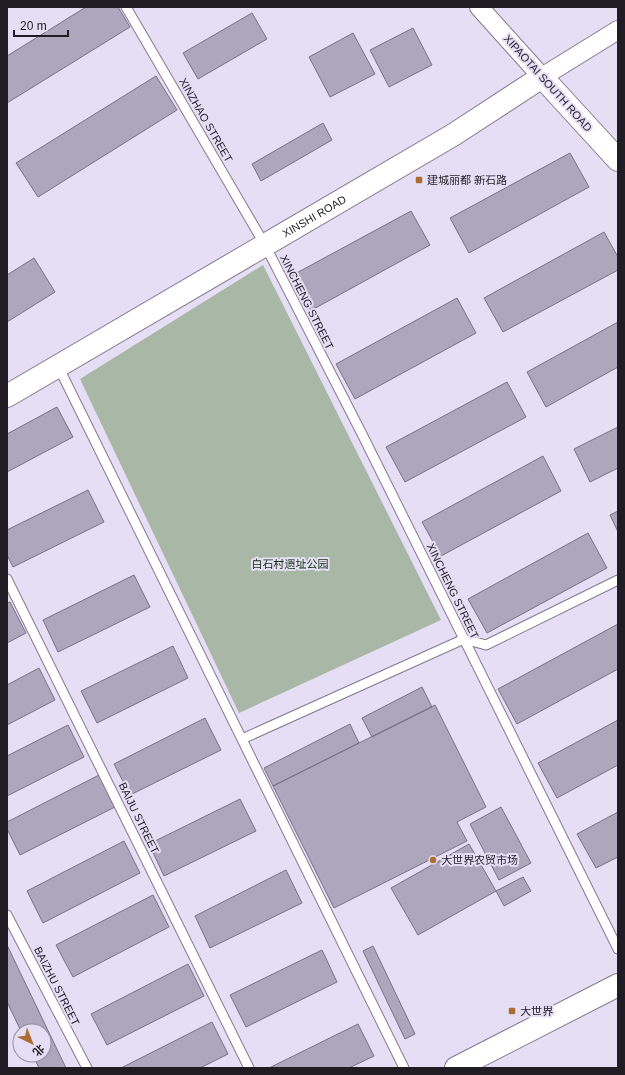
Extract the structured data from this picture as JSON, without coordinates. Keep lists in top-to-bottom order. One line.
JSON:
{"streets":{"street":["XIPAOTAI SOUTH ROAD","XINSHI ROAD"],"lane":["XINZHAO STREET","XINCHENG STREET","BAIJU STREET","BAIZHU STREET"]},"crossings":[["XIPAOTAI SOUTH ROAD","XINSHI ROAD"],["XINZHAO STREET","XINSHI ROAD"],["XINZHAO STREET","XINCHENG STREET"],["XINSHI ROAD","XINCHENG STREET"]],"parks":["白石村遗址公园"],"places":{"transit":["建城丽都 新石路","大世界"],"other":["大世界农贸市场"]},"scale_bar":"20 m","north":"bottom right"}
